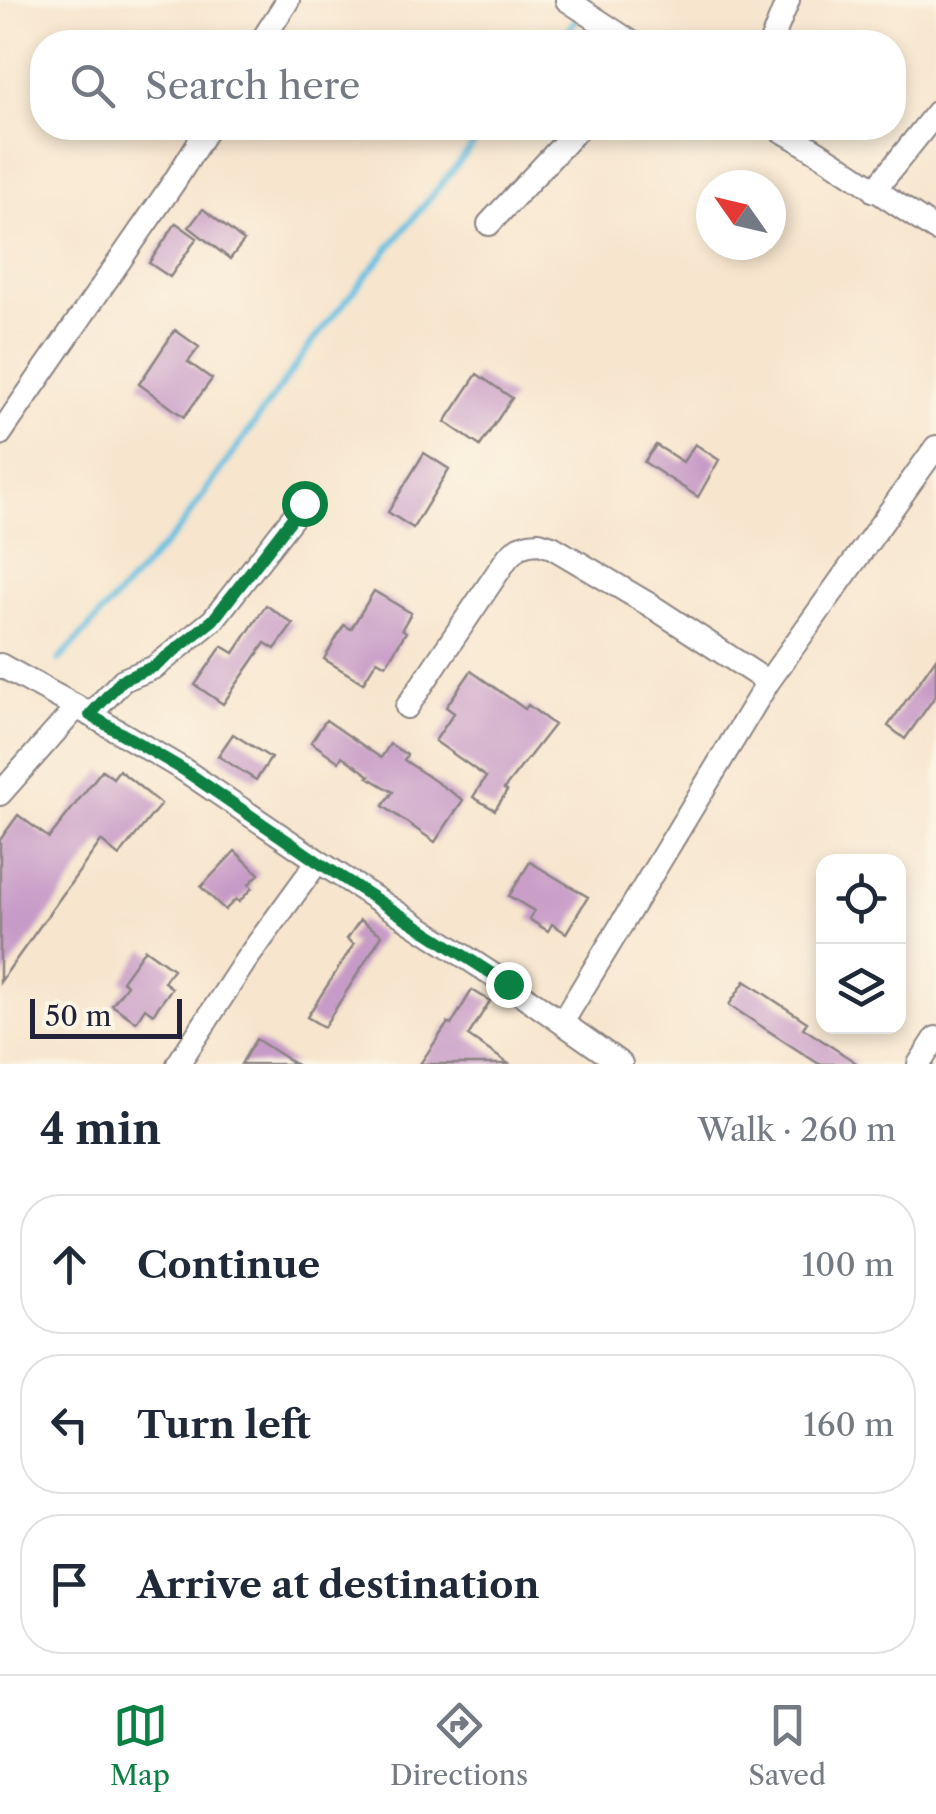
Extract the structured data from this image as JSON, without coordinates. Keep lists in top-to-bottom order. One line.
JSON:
{"scale_bar":"50 m","north":"top left","page":{"search":"Search here","scale":"50 m","heading":["4 min","Walk · 260 m"],"list":[["Continue","100 m"],["Turn left","160 m"],"Arrive at destination"],"nav":["Map","Directions","Saved"]}}
